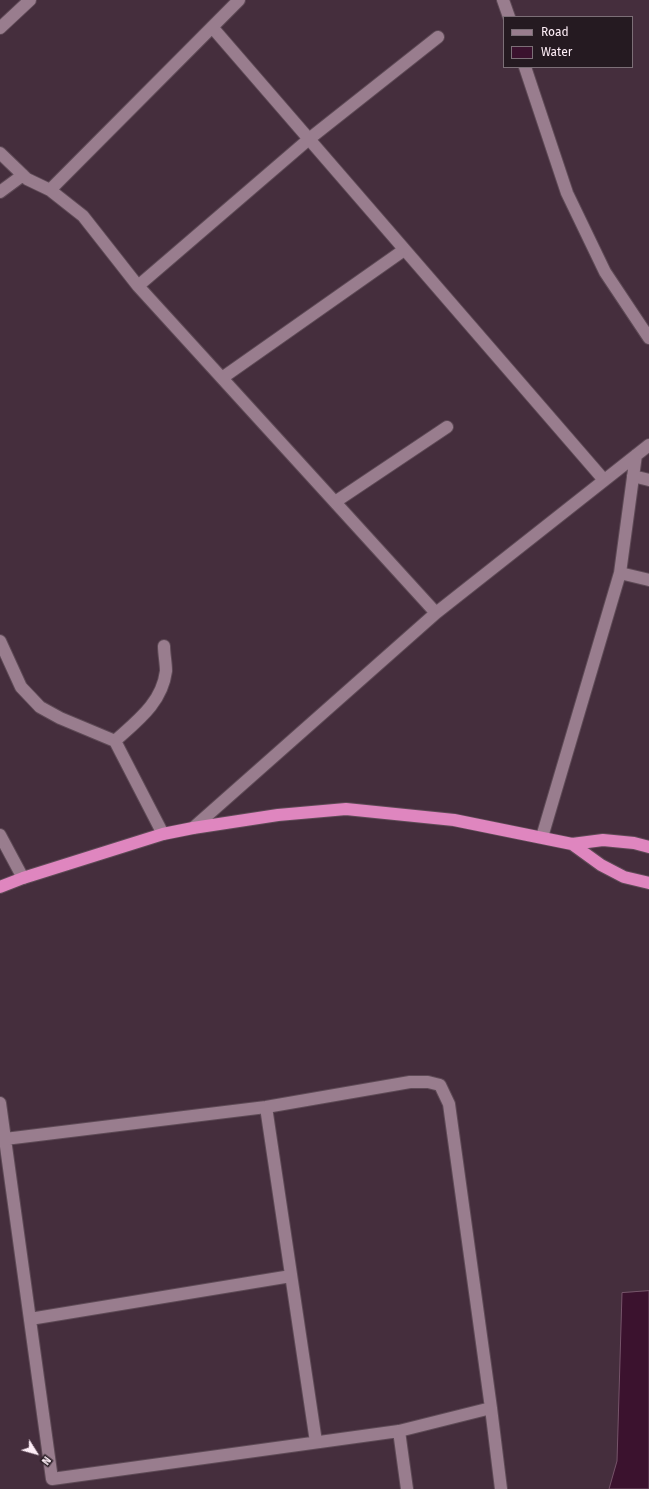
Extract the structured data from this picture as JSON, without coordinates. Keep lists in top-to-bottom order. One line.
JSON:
{"legend":["Road","Water"],"north":"bottom right"}
